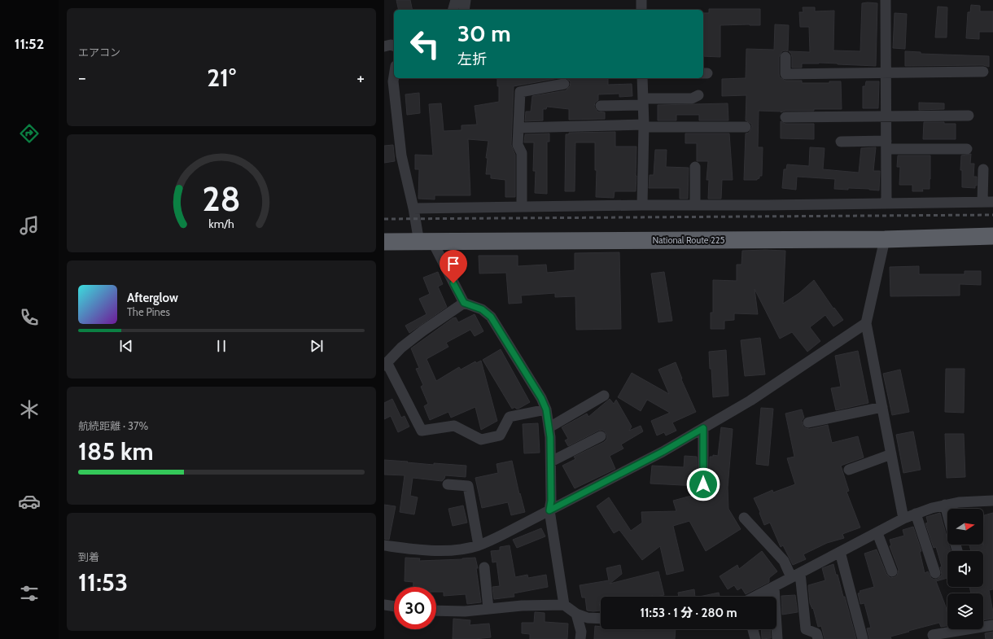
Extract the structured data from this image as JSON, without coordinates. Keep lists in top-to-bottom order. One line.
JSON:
{"streets":{"highway":["National Route 225"]},"north":"right","page":{"tabs":"11:52","tile":["エアコン",["航続距離 · 37%","185 km"],["到着","11:53"]],"turn":["30 m","左折"],"heat":["−","21°","+"],"song":["Afterglow","The Pines"],"limit":"30","trip":"11:53 · 1 分 · 280 m","gauge":["28","km/h"]}}
